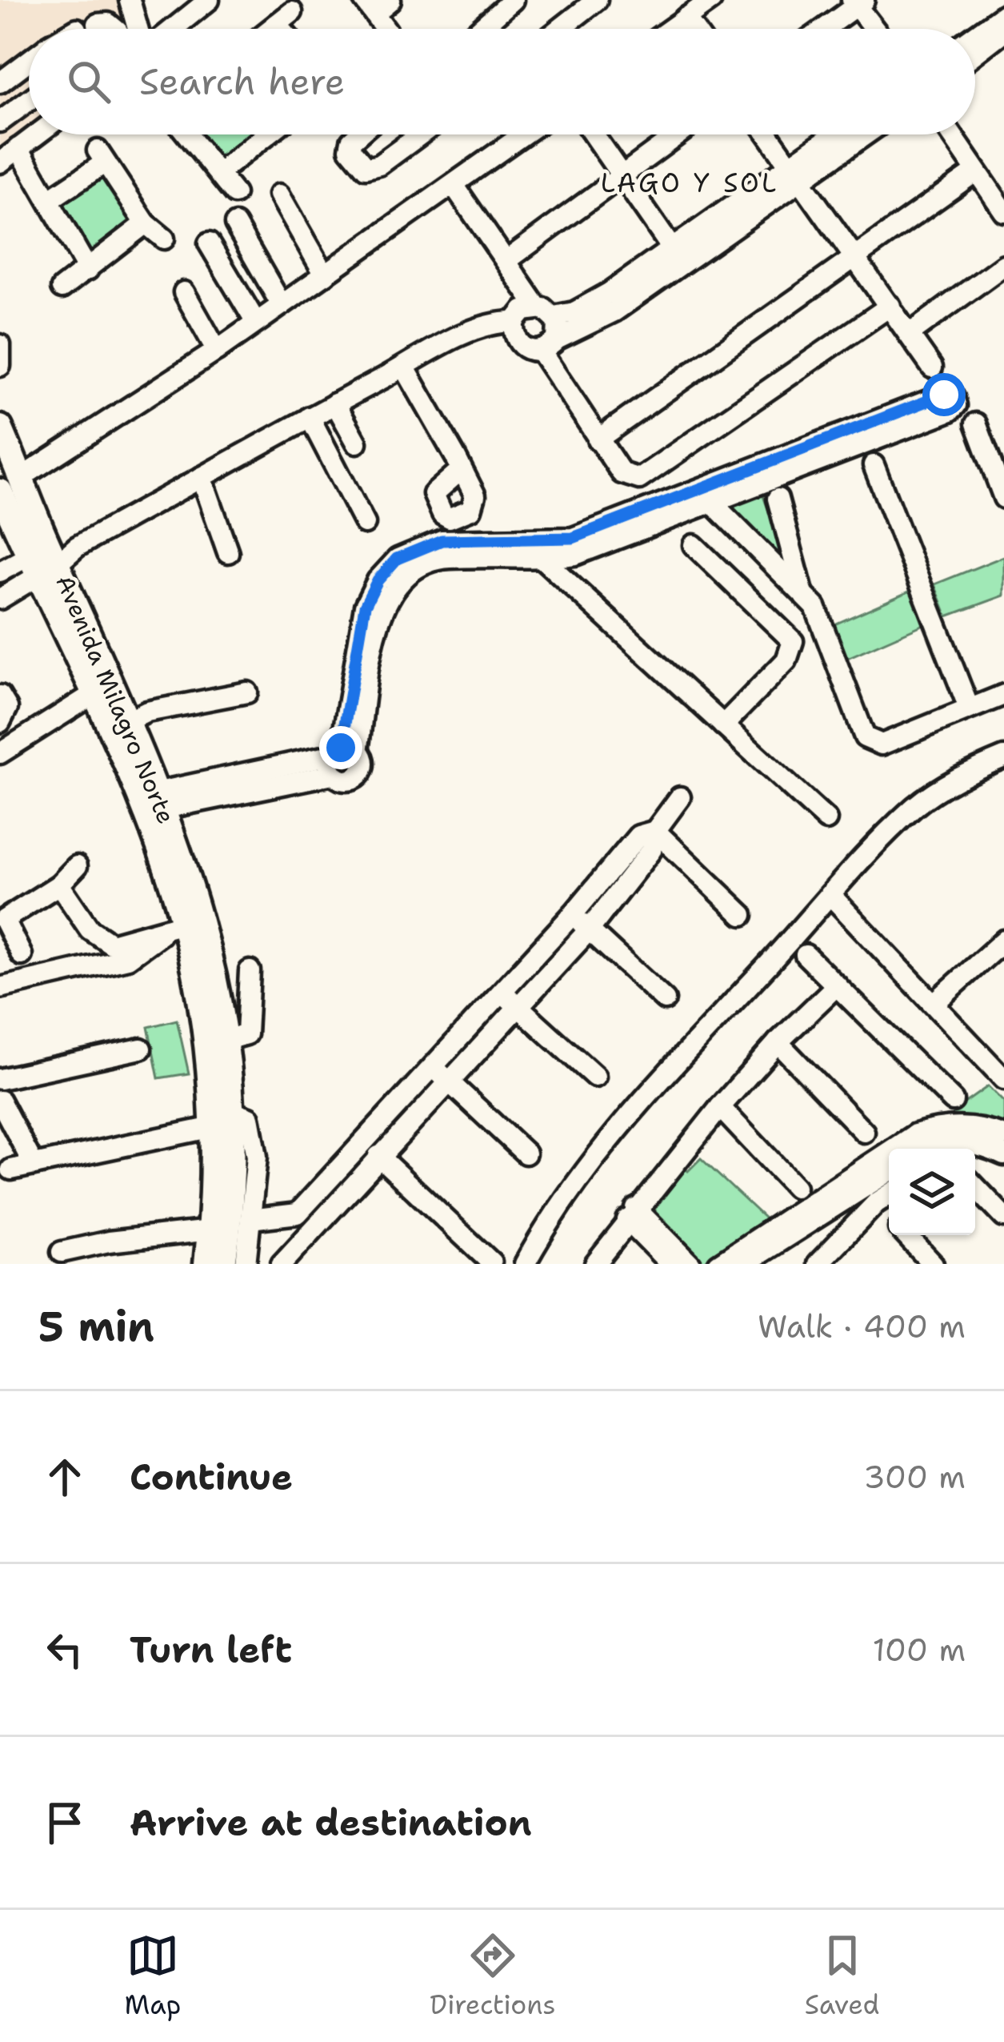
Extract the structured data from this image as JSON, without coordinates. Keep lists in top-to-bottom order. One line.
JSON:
{"streets":{"main road":["Avenida Milagro Norte"]},"districts":["LAGO Y SOL"],"page":{"search":"Search here","heading":["5 min","Walk · 400 m"],"list":[["Continue","300 m"],["Turn left","100 m"],"Arrive at destination"],"nav":["Map","Directions","Saved"]}}
